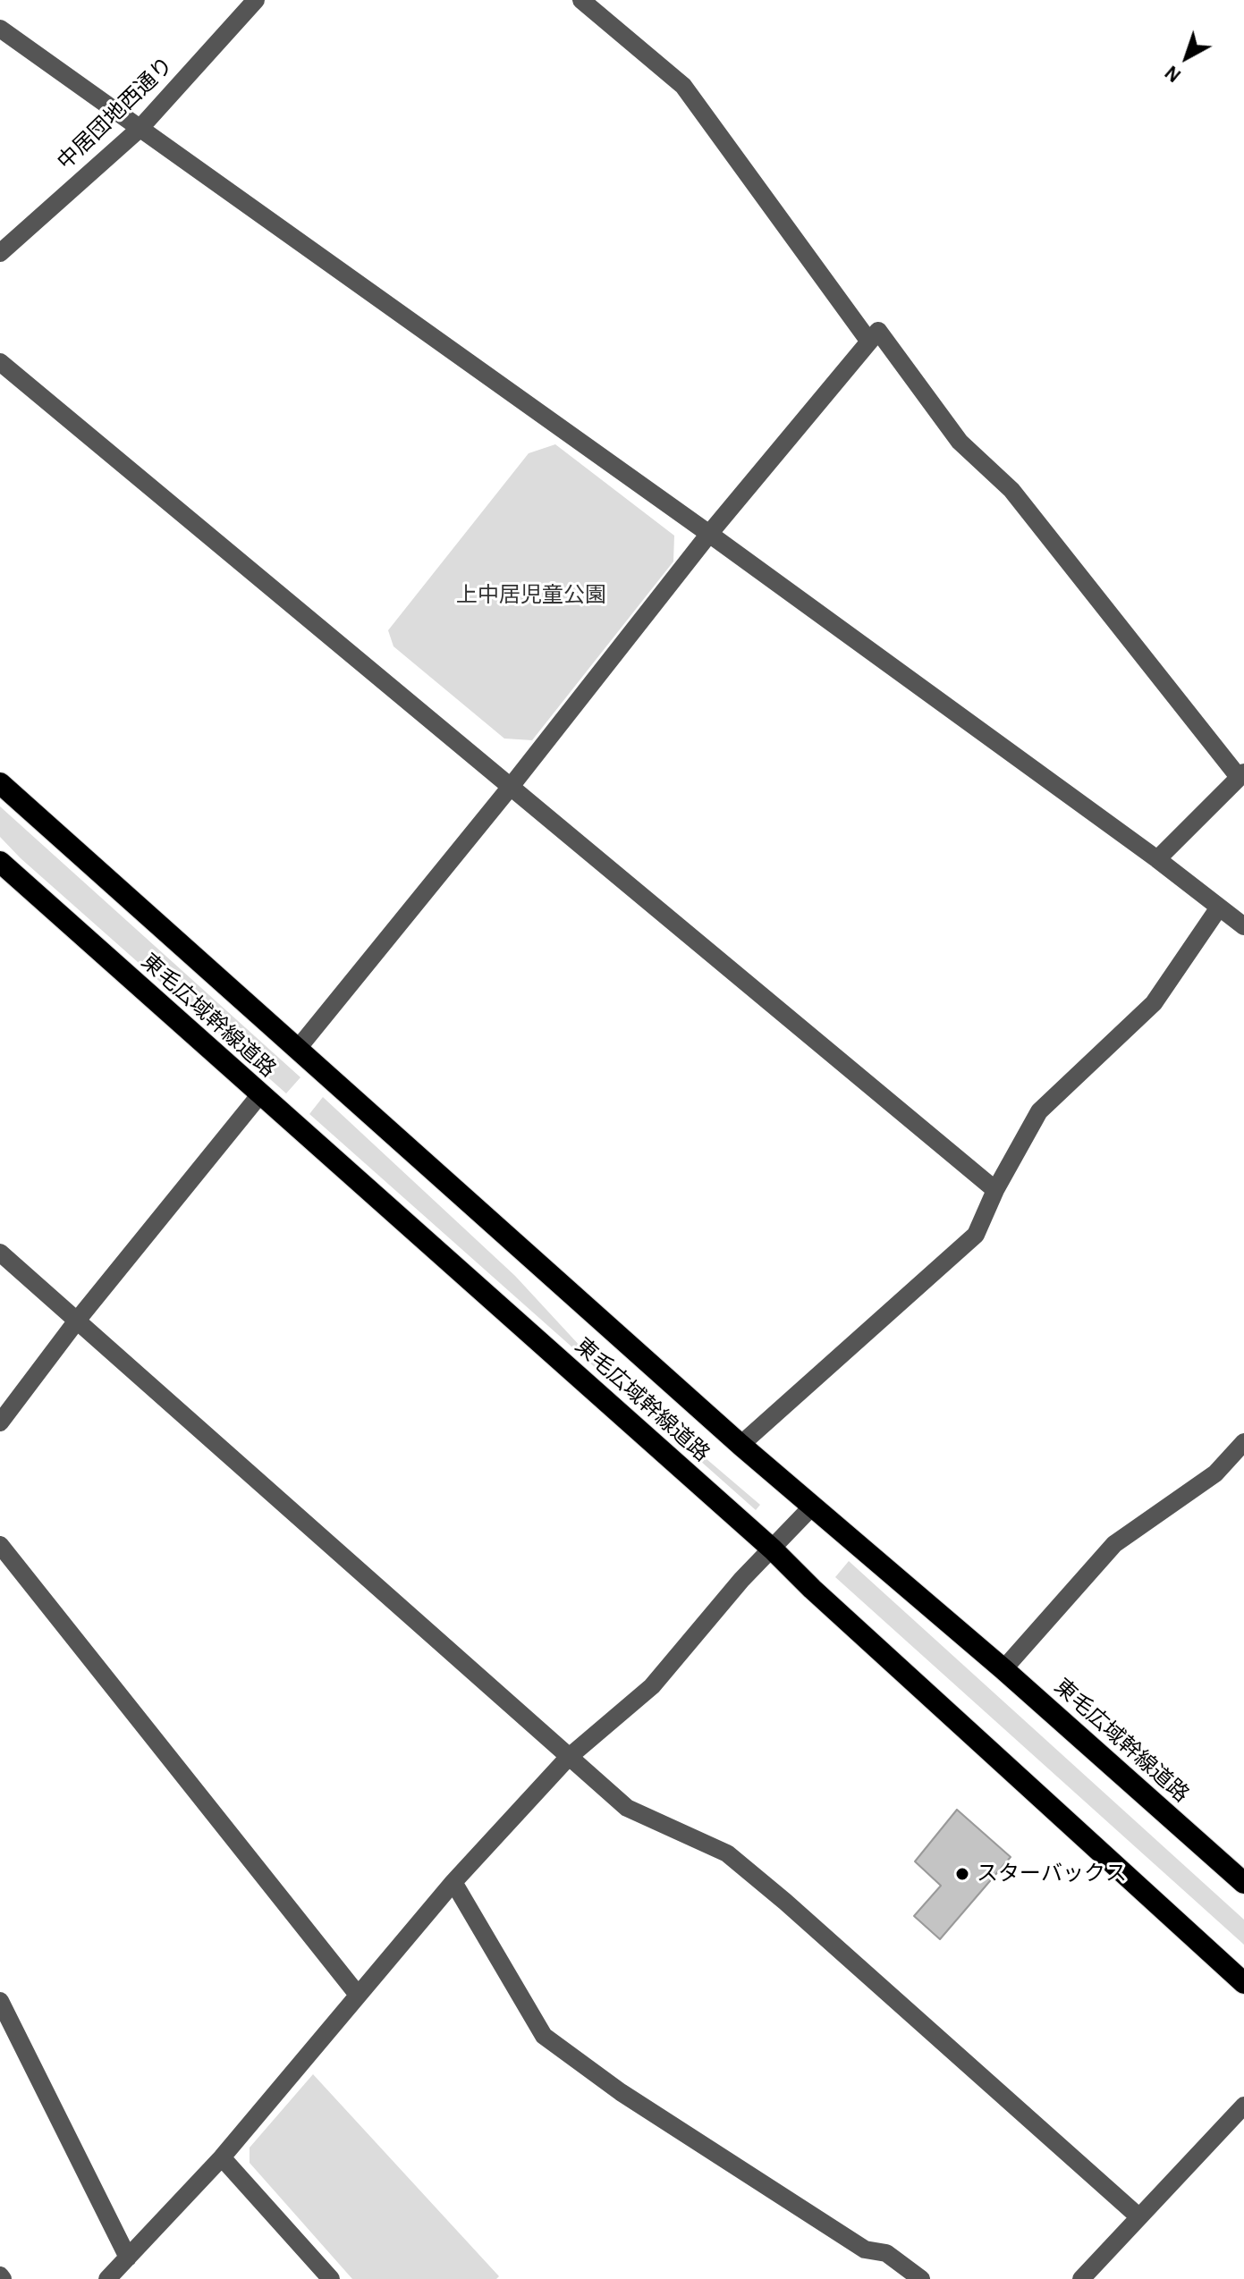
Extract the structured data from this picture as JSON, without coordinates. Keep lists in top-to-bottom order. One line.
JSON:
{"streets":{"highway":["東毛広域幹線道路"],"street":["中居団地西通り"]},"parks":["上中居児童公園"],"places":["スターバックス"],"north":"bottom left"}
